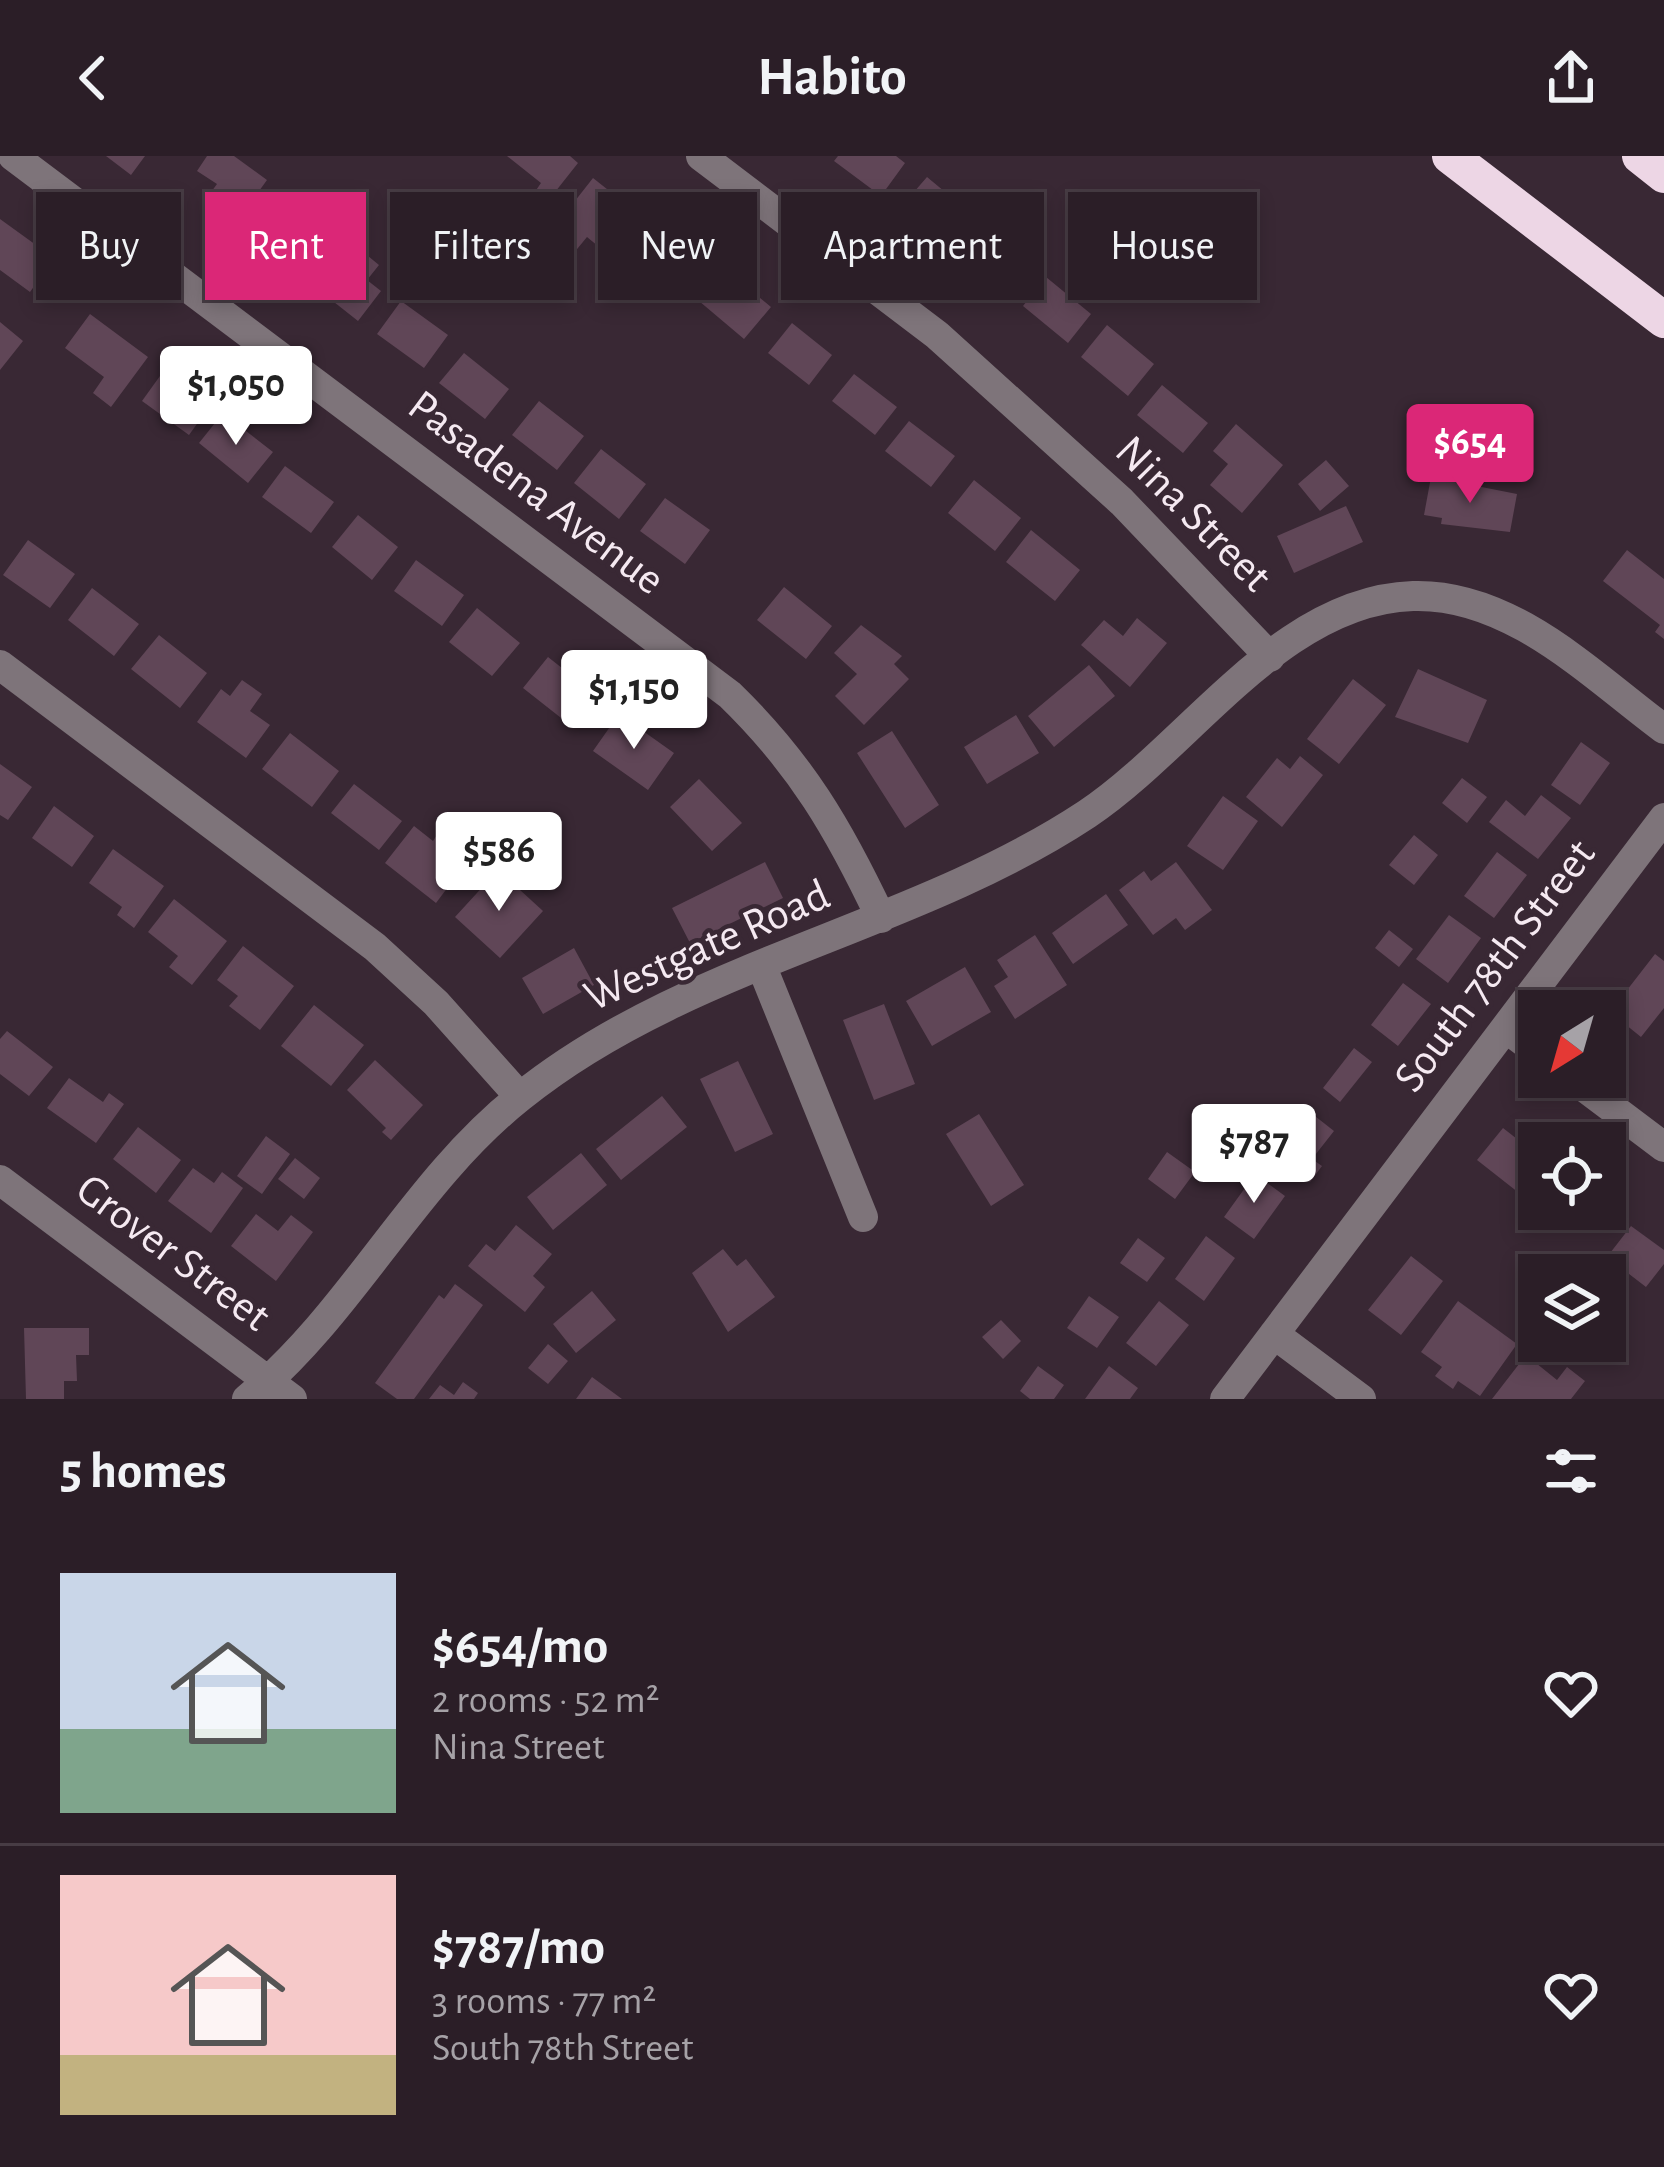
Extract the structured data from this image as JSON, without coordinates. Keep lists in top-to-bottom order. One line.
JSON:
{"streets":{"street":["Pasadena Avenue","Nina Street","Westgate Road","South 78th Street","Grover Street"]},"crossings":[["Pasadena Avenue","Westgate Road"],["Nina Street","Westgate Road"],["Westgate Road","Grover Street"]],"north":"bottom left","page":{"header":"Habito","chip":["Buy","Rent","Filters","New","Apartment","House"],"price":["$1,050","$654","$1,150","$586","$787"],"heading":"5 homes","list":[{"name":"$654/mo","note":"2 rooms · 52 m² · Nina Street"},{"name":"$787/mo","note":"3 rooms · 77 m² · South 78th Street"}]}}
